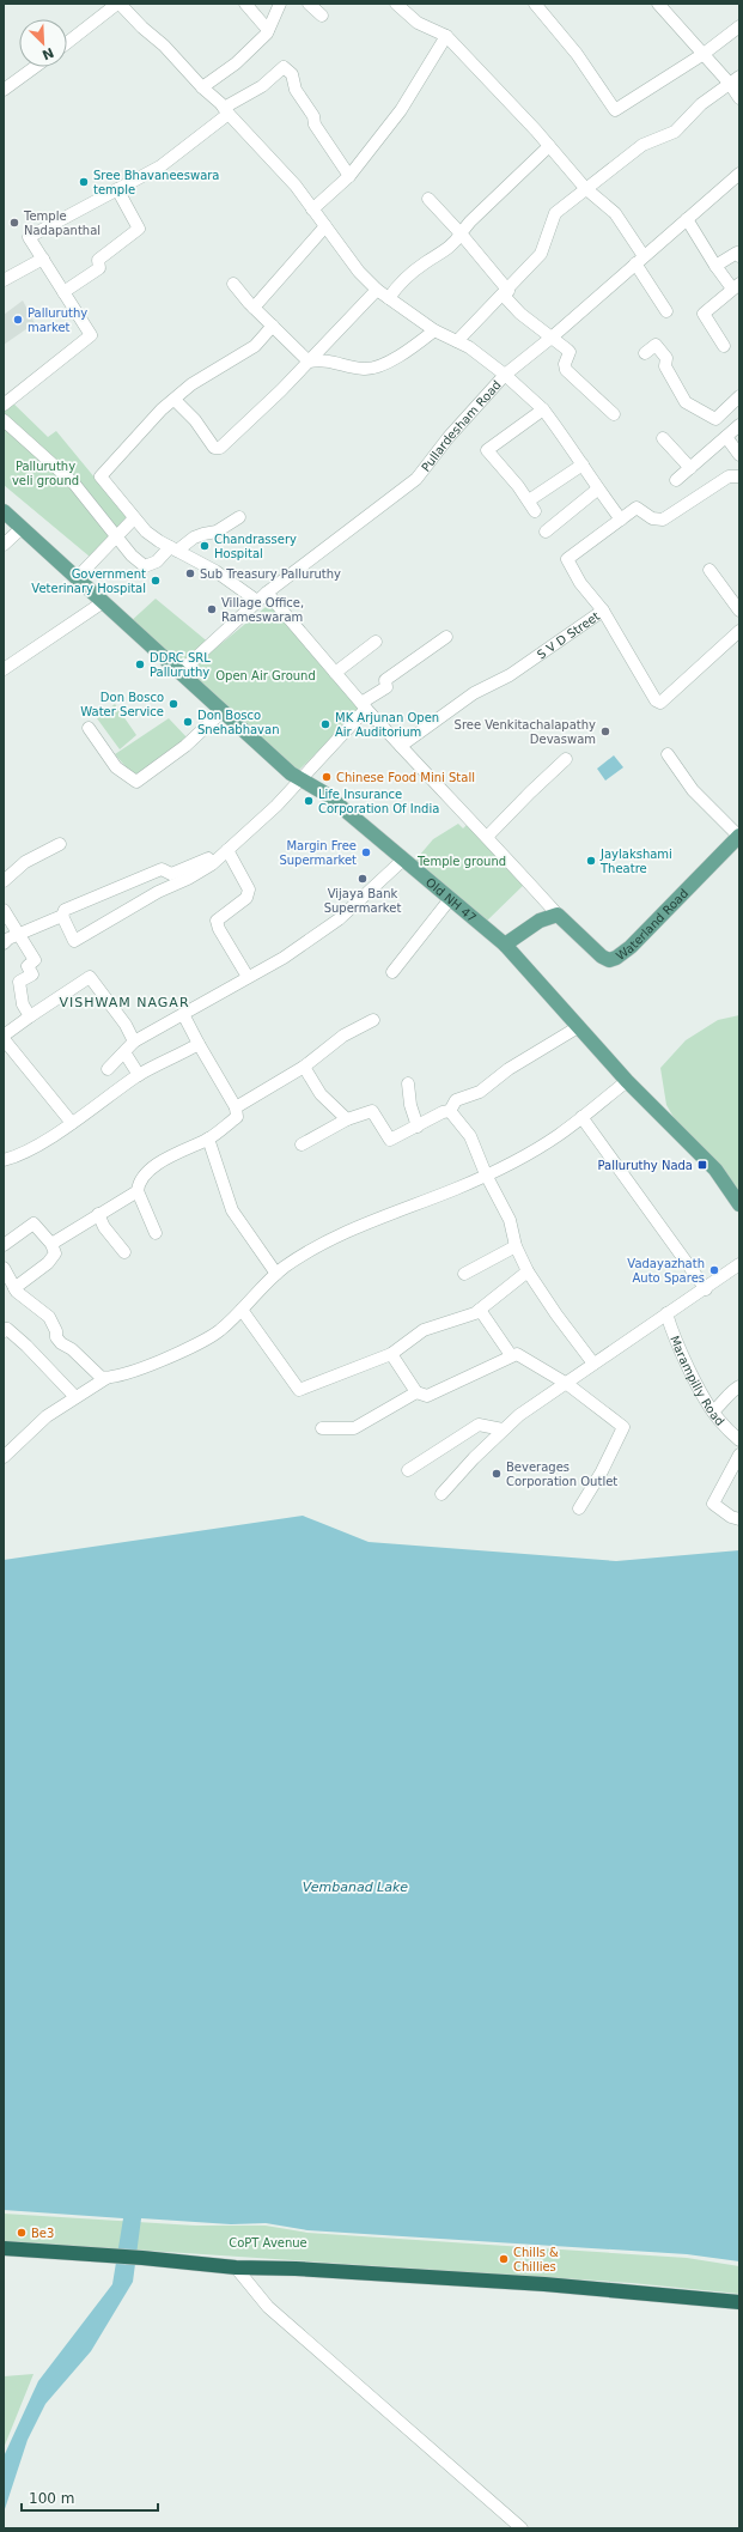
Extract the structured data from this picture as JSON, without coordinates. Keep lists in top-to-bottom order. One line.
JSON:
{"streets":{"main road":["Old NH 47","Waterland Road"],"street":["Pullardesham Road","S V D Street","Marampilly Road"]},"crossings":[["Pullardesham Road","Old NH 47"]],"districts":["VISHWAM NAGAR"],"water":["Vembanad Lake"],"parks":["Palluruthy veli ground","Open Air Ground","Temple ground","CoPT Avenue"],"places":{"other":["Sree Bhavaneeswara temple","Temple Nadapanthal","Palluruthy market","Chandrassery Hospital","Sub Treasury Palluruthy","Government Veterinary Hospital","Village Office, Rameswaram","DDRC SRL Palluruthy","Don Bosco Water Service","Don Bosco Snehabhavan","MK Arjunan Open Air Auditorium","Sree Venkitachalapathy Devaswam","Chinese Food Mini Stall","Life Insurance Corporation Of India","Margin Free Supermarket","Jaylakshami Theatre","Vijaya Bank Supermarket","Vadayazhath Auto Spares","Beverages Corporation Outlet","Be3","Chills & Chillies"],"transit":["Palluruthy Nada"]},"scale_bar":"100 m","north":"bottom right"}
